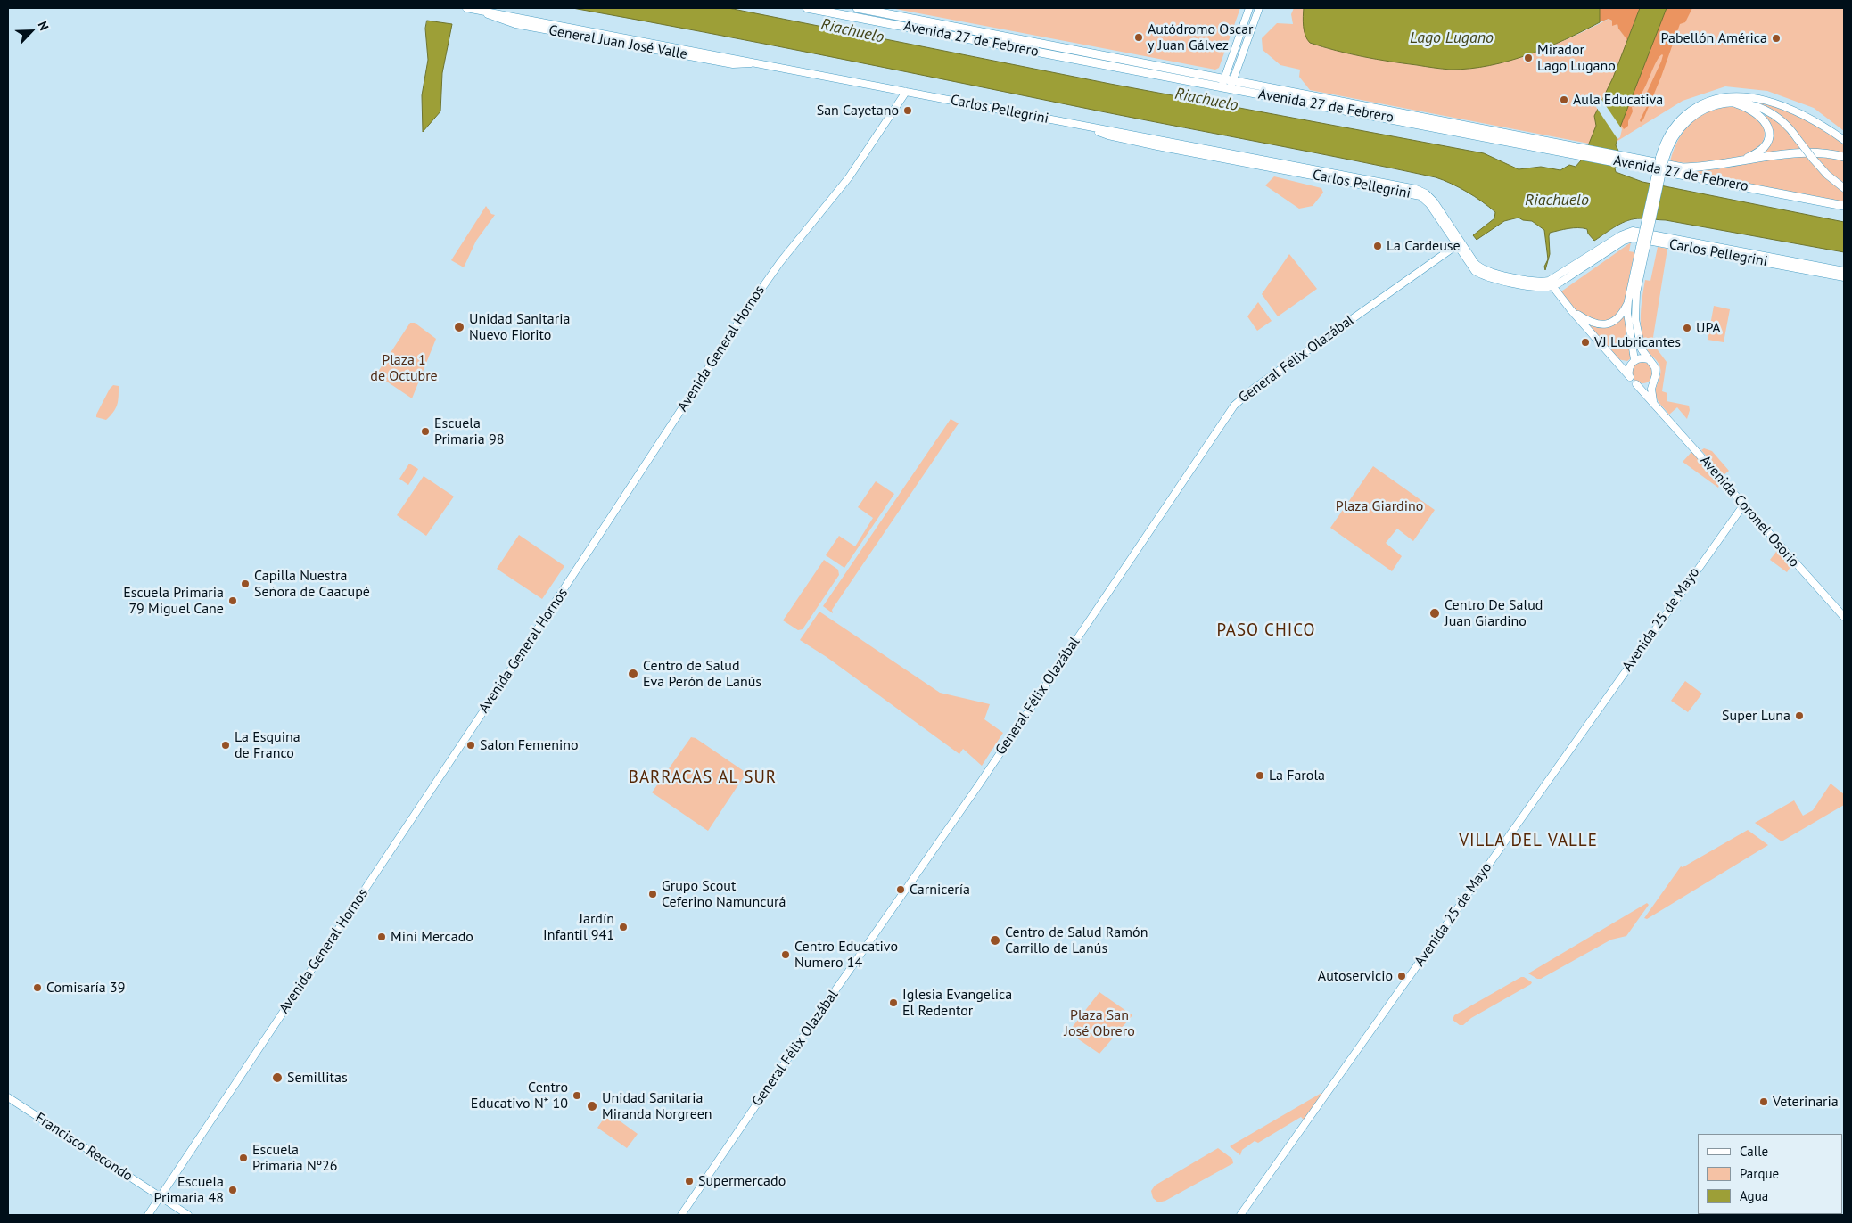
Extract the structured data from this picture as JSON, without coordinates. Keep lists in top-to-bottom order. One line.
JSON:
{"streets":{"main road":["Avenida 27 de Febrero","General Juan José Valle","Carlos Pellegrini","Avenida General Hornos","General Félix Olazábal","Avenida Coronel Osorio","Avenida 25 de Mayo","Francisco Recondo"]},"crossings":[["General Juan José Valle","Carlos Pellegrini"],["General Juan José Valle","Avenida General Hornos"],["Carlos Pellegrini","Avenida General Hornos"],["Carlos Pellegrini","General Félix Olazábal"],["Avenida General Hornos","Francisco Recondo"],["Avenida Coronel Osorio","Avenida 25 de Mayo"]],"districts":["PASO CHICO","BARRACAS AL SUR","VILLA DEL VALLE"],"water":["Riachuelo","Lago Lugano"],"parks":["Plaza 1 de Octubre","Plaza Giardino","Plaza San José Obrero"],"places":["Autódromo Oscar y Juan Gálvez","Pabellón América","Mirador Lago Lugano","Aula Educativa","San Cayetano","La Cardeuse","Unidad Sanitaria Nuevo Fiorito","UPA","VJ Lubricantes","Escuela Primaria 98","Capilla Nuestra Señora de Caacupé","Escuela Primaria 79 Miguel Cane","Centro De Salud Juan Giardino","Centro de Salud Eva Perón de Lanús","Super Luna","La Esquina de Franco","Salon Femenino","La Farola","Carnicería","Grupo Scout Ceferino Namuncurá","Jardín Infantil 941","Mini Mercado","Centro de Salud Ramón Carrillo de Lanús","Centro Educativo Numero 14","Autoservicio","Comisaría 39","Iglesia Evangelica El Redentor","Semillitas","Centro Educativo N* 10","Veterinaria","Unidad Sanitaria Miranda Norgreen","Escuela Primaria Nº26","Supermercado","Escuela Primaria 48"],"legend":["Calle","Parque","Agua"],"north":"top right"}
